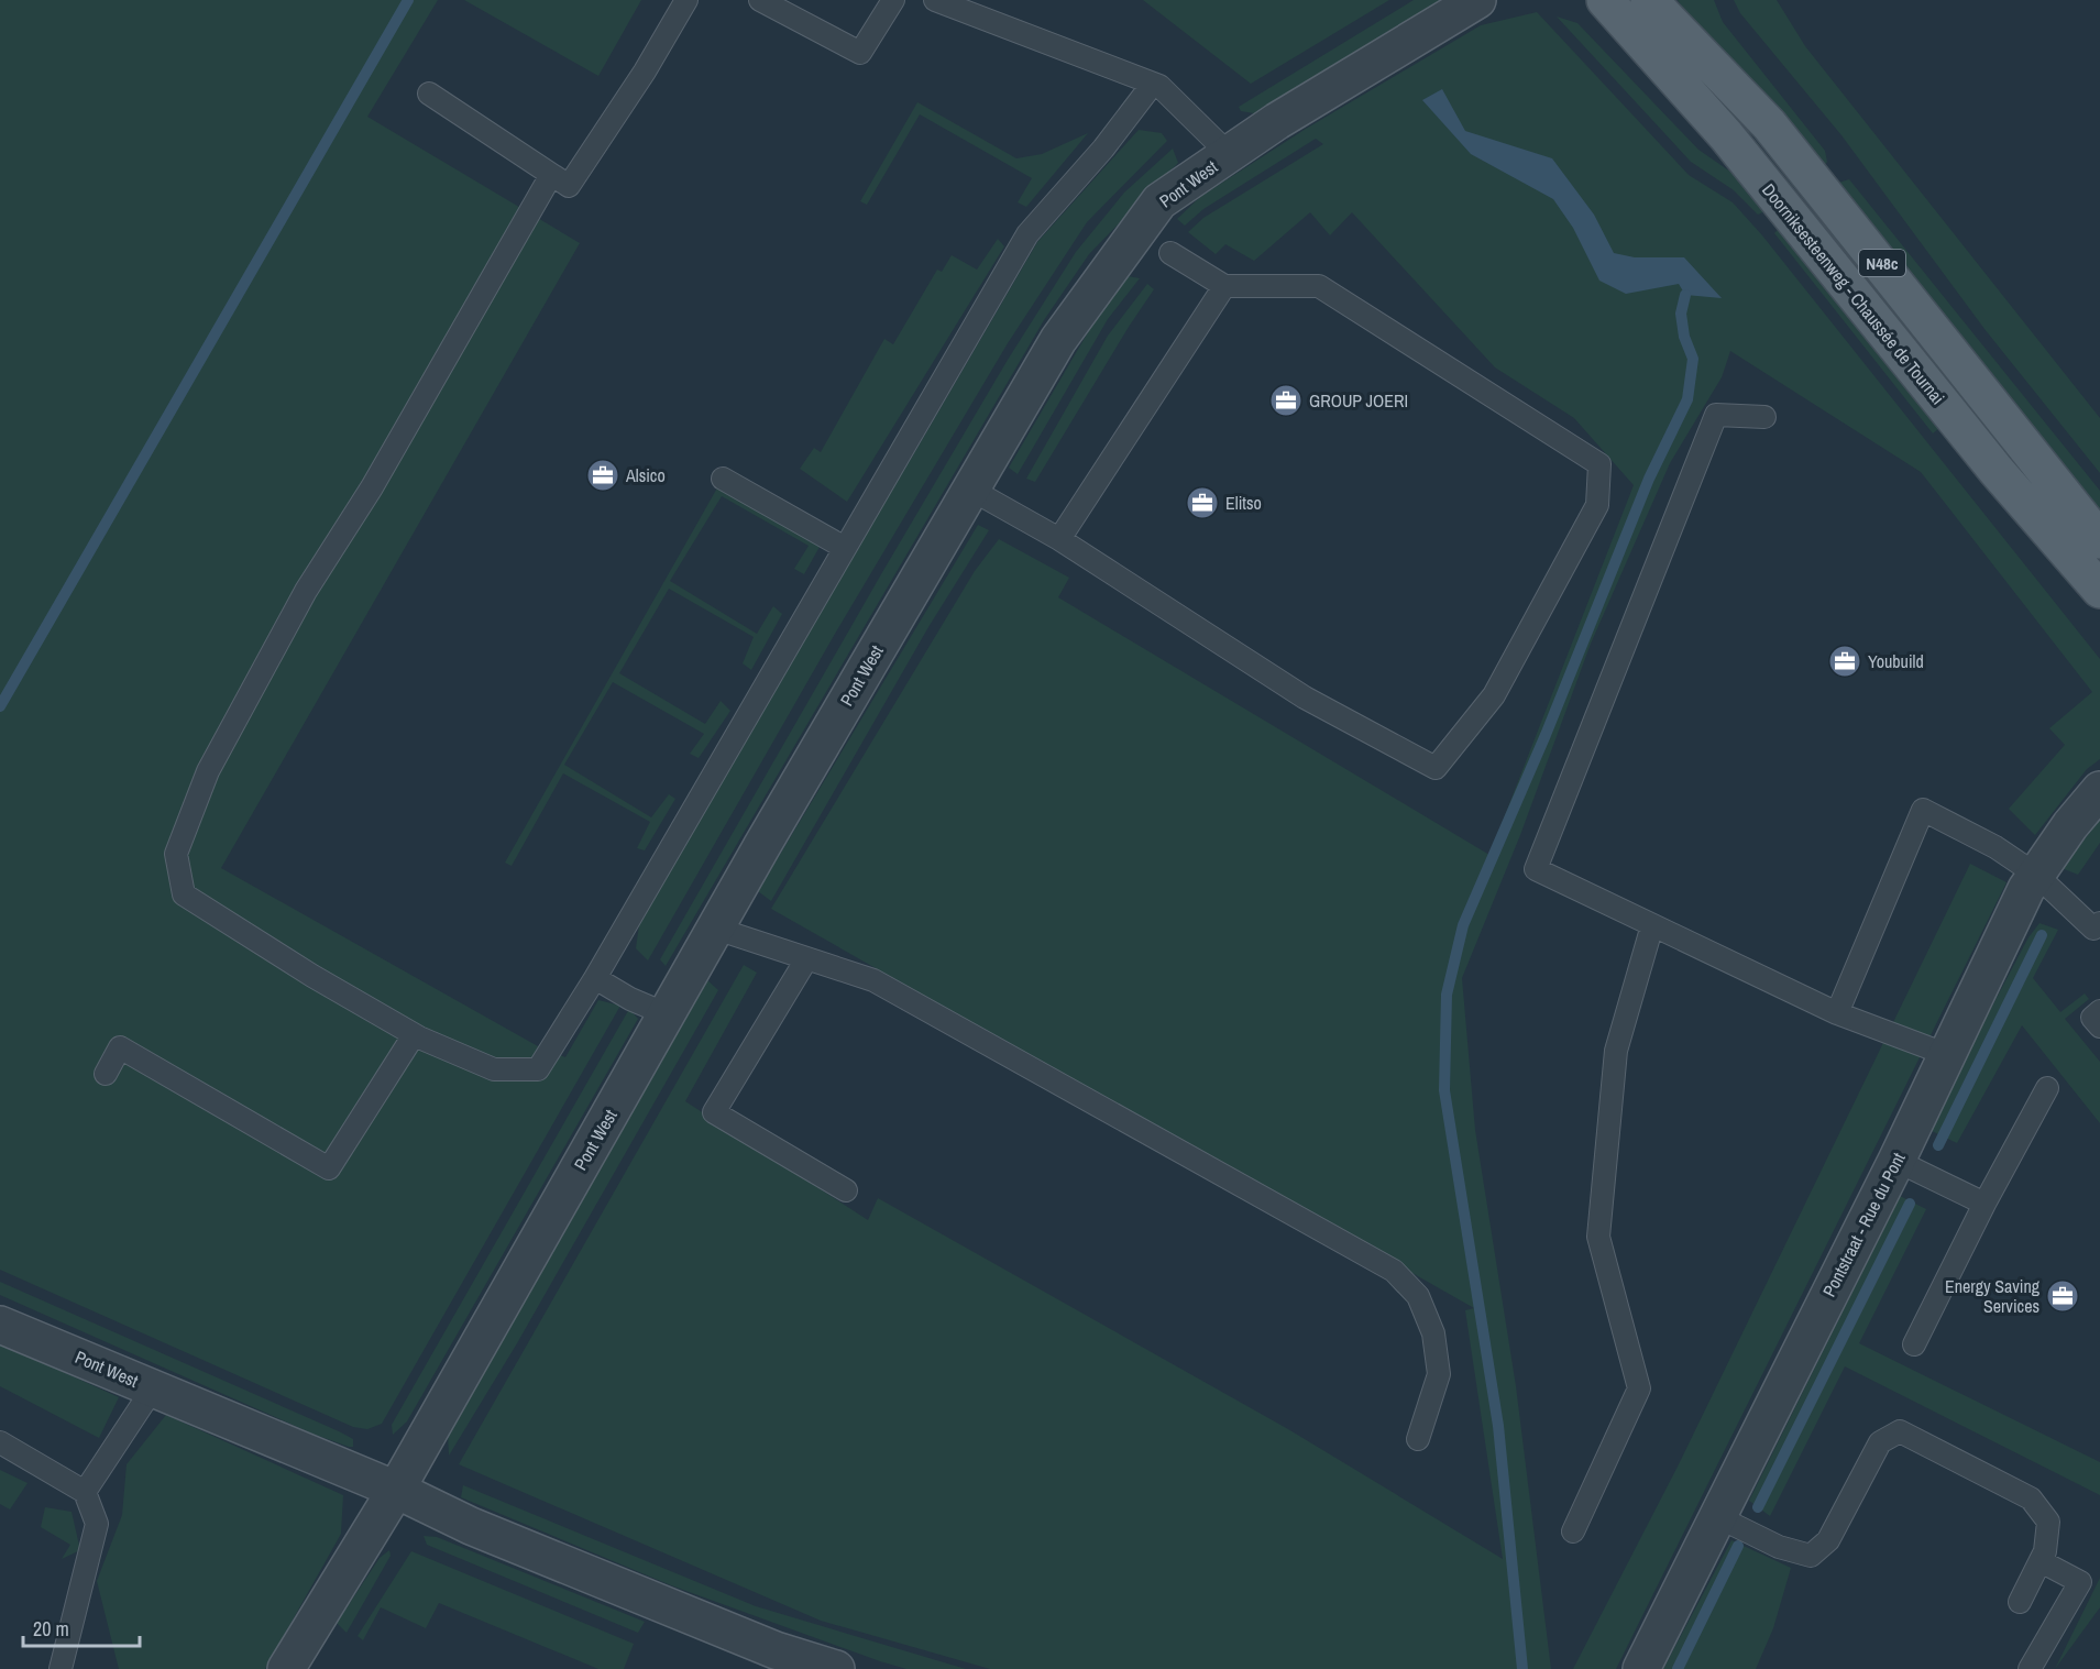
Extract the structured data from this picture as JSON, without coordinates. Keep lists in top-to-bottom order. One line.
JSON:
{"streets":{"main road":["N48c","Doorniksesteenweg - Chaussée de Tournai"],"street":["Pont West","Pontstraat - Rue du Pont"]},"places":{"office":["GROUP JOERI","Alsico","Elitso","Youbuild","Energy Saving Services"]},"scale_bar":"20 m"}
